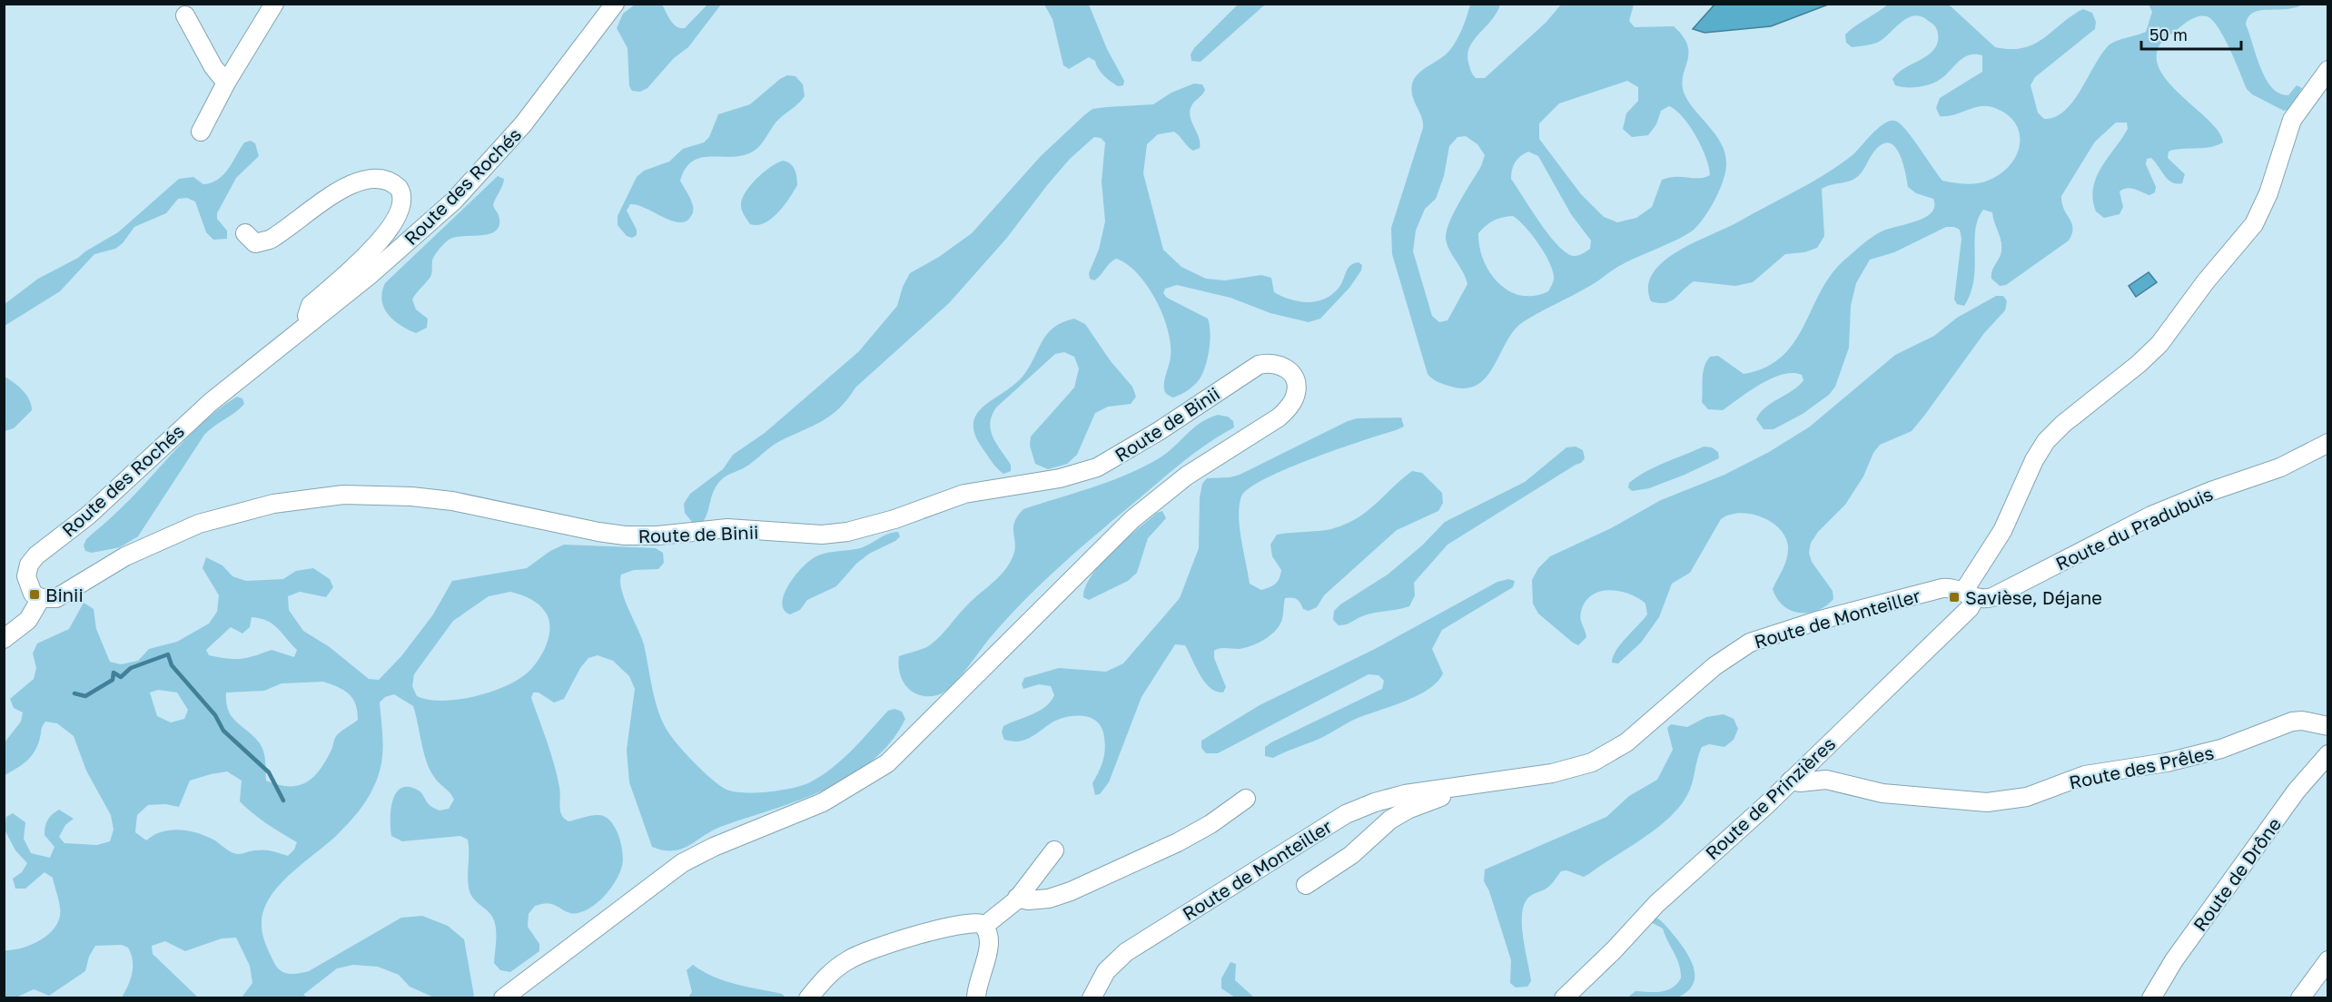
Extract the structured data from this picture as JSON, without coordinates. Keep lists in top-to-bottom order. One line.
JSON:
{"streets":{"street":["Route des Rochés","Route de Binii","Route du Pradubuis","Route de Monteiller","Route des Prêles","Route de Prinzières","Route de Drône"]},"crossings":[["Route des Rochés","Route de Binii"],["Route du Pradubuis","Route de Monteiller"],["Route du Pradubuis","Route de Prinzières"],["Route de Monteiller","Route de Prinzières"],["Route des Prêles","Route de Prinzières"]],"places":{"transit":["Binii","Savièse, Déjane"]},"scale_bar":"50 m"}
